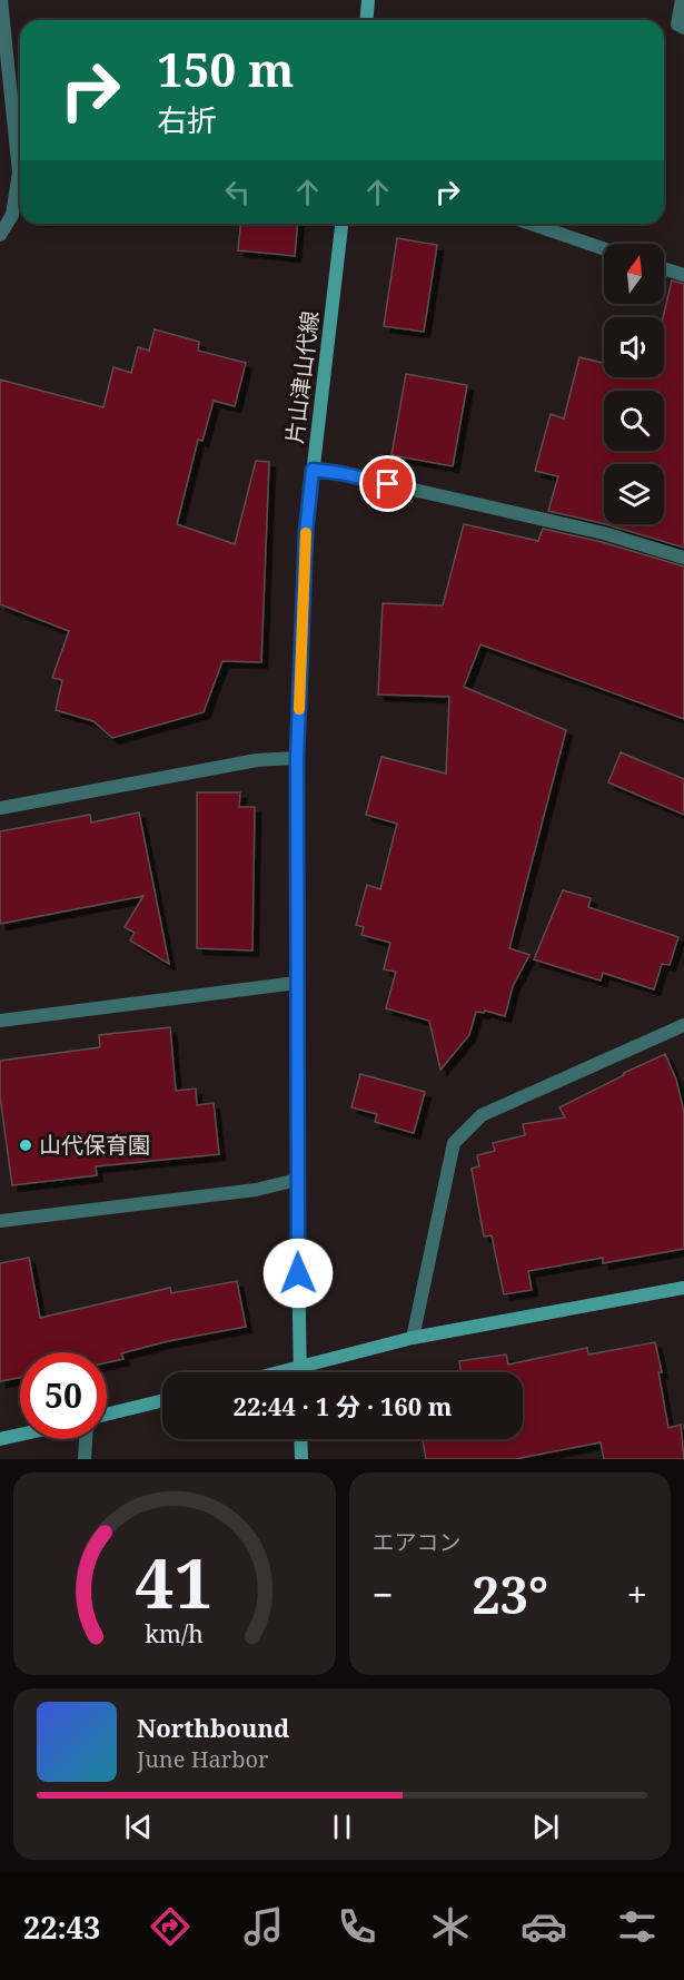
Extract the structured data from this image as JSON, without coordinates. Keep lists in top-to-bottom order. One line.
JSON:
{"streets":{"main road":["片山津山代線"]},"places":["山代保育園"],"north":"top","page":{"turn":["150 m","右折"],"limit":"50","trip":"22:44 · 1 分 · 160 m","tile":"エアコン","heat":["−","23°","+"],"song":["Northbound","June Harbor"],"tabs":"22:43","gauge":["41","km/h"]}}
